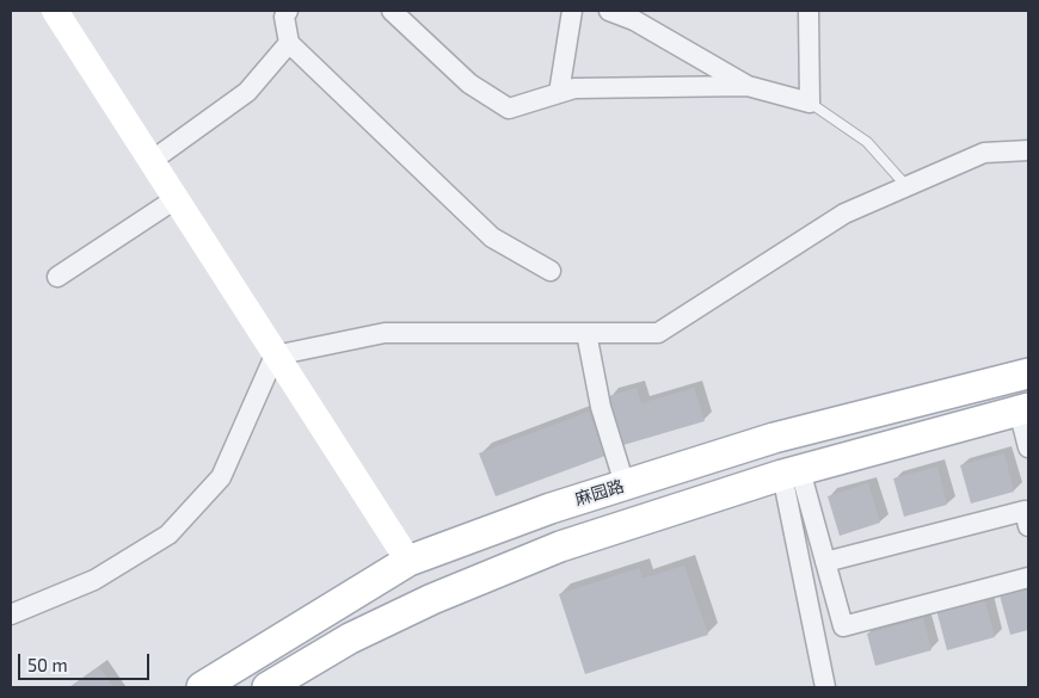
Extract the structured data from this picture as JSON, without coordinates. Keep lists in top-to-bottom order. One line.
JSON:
{"streets":{"main road":["麻园路"]},"scale_bar":"50 m"}
